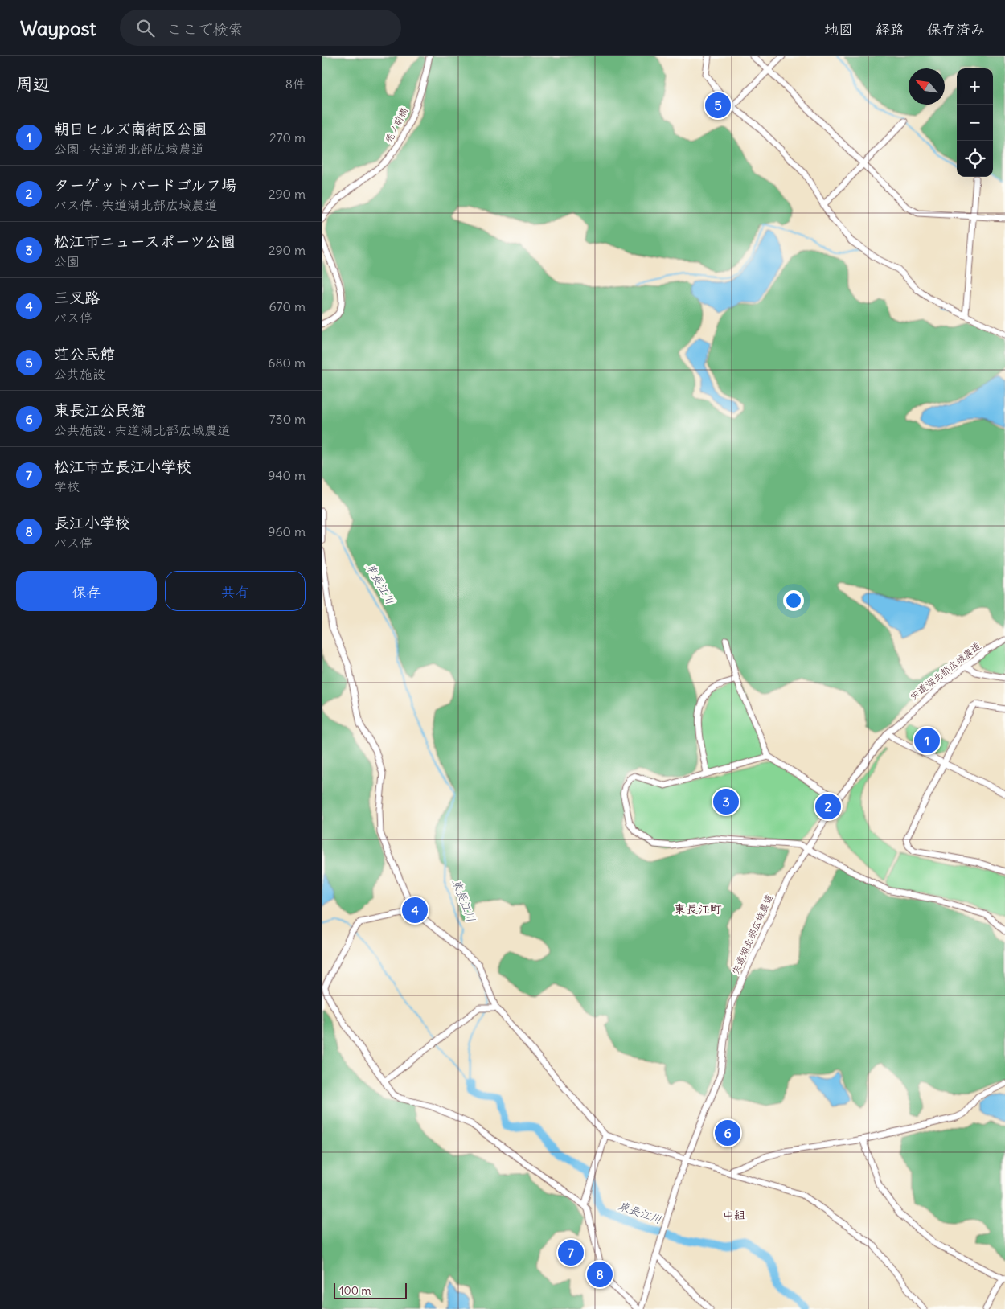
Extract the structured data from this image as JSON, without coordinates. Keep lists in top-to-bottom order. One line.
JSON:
{"streets":{"street":["禿ノ前橋","宍道湖北部広域農道"]},"districts":["東長江町","中組"],"water":["東長江川"],"scale_bar":"100 m","north":"top left","page":{"header":"Waypost","search":"ここで検索","nav":["地図","経路","保存済み"],"heading":["周辺","8件"],"map_buttons":["+","−"],"pins":["5","1","3","2","4","6","7","8"],"list":[{"mark":"1","name":"朝日ヒルズ南街区公園","note":"公園 · 宍道湖北部広域農道","value":"270 m"},{"mark":"2","name":"ターゲットバードゴルフ場","note":"バス停 · 宍道湖北部広域農道","value":"290 m"},{"mark":"3","name":"松江市ニュースポーツ公園","note":"公園","value":"290 m"},{"mark":"4","name":"三叉路","note":"バス停","value":"670 m"},{"mark":"5","name":"荘公民館","note":"公共施設","value":"680 m"},{"mark":"6","name":"東長江公民館","note":"公共施設 · 宍道湖北部広域農道","value":"730 m"},{"mark":"7","name":"松江市立長江小学校","note":"学校","value":"940 m"},{"mark":"8","name":"長江小学校","note":"バス停","value":"960 m"}],"buttons":["保存","共有"],"scale":"100 m"}}
